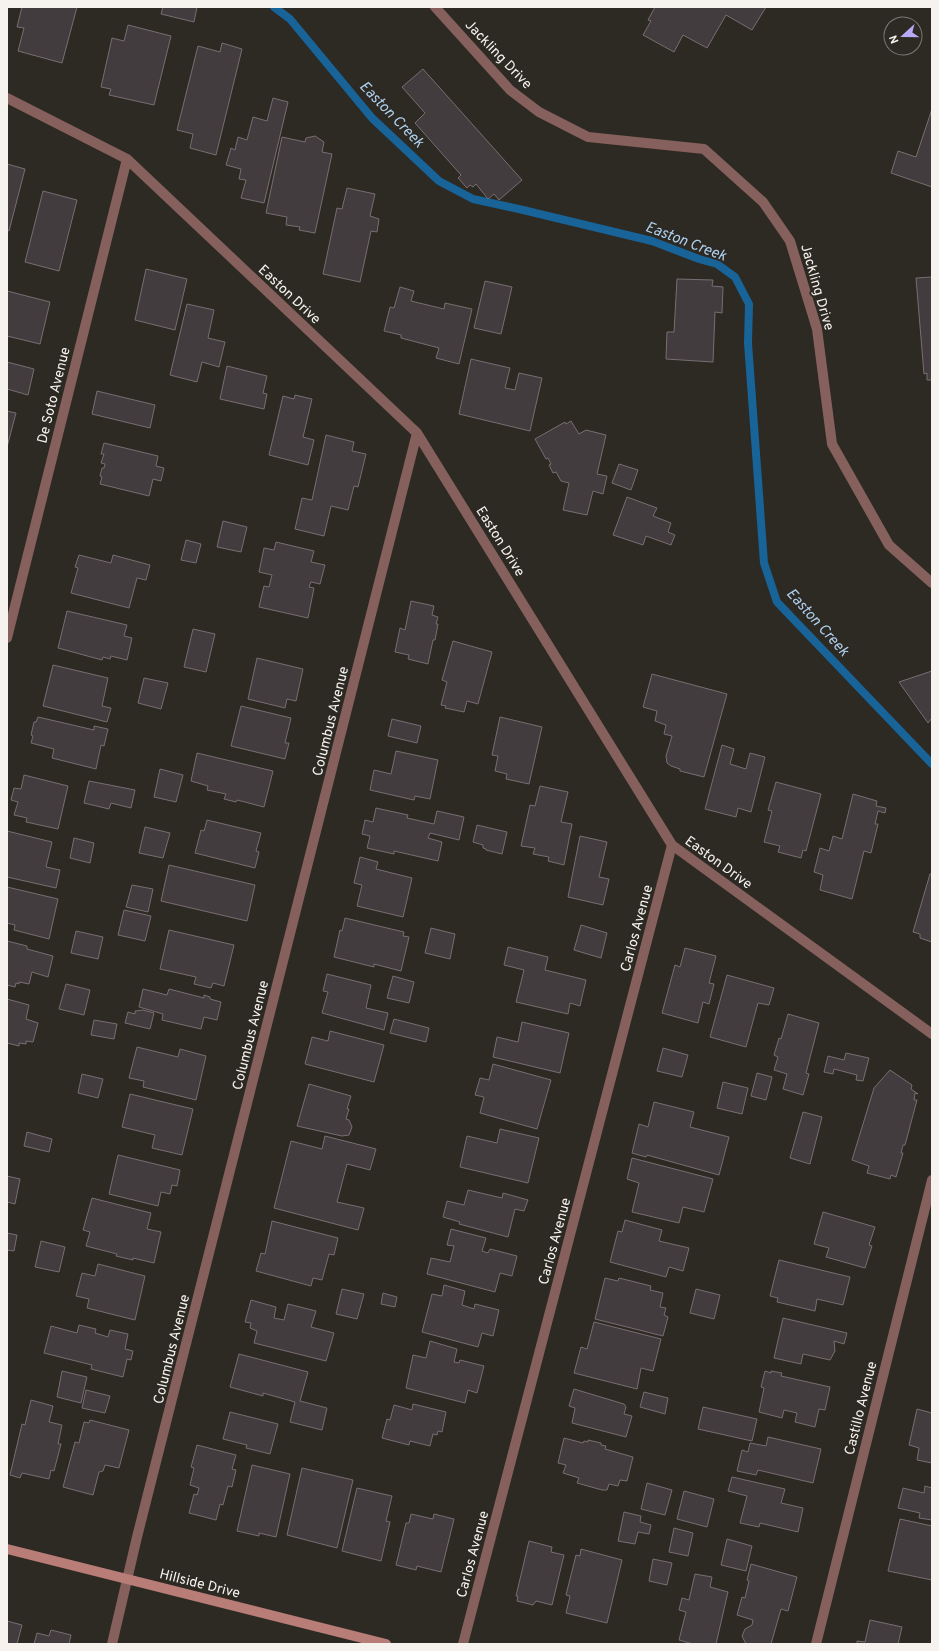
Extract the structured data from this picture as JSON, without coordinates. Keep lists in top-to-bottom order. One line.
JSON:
{"streets":{"main road":["Hillside Drive"],"street":["Jackling Drive","Easton Drive","De Soto Avenue","Columbus Avenue","Carlos Avenue","Castillo Avenue"]},"crossings":[["Easton Drive","De Soto Avenue"],["Easton Drive","Columbus Avenue"],["Easton Drive","Carlos Avenue"],["Columbus Avenue","Hillside Drive"]],"water":["Easton Creek"],"north":"left"}
